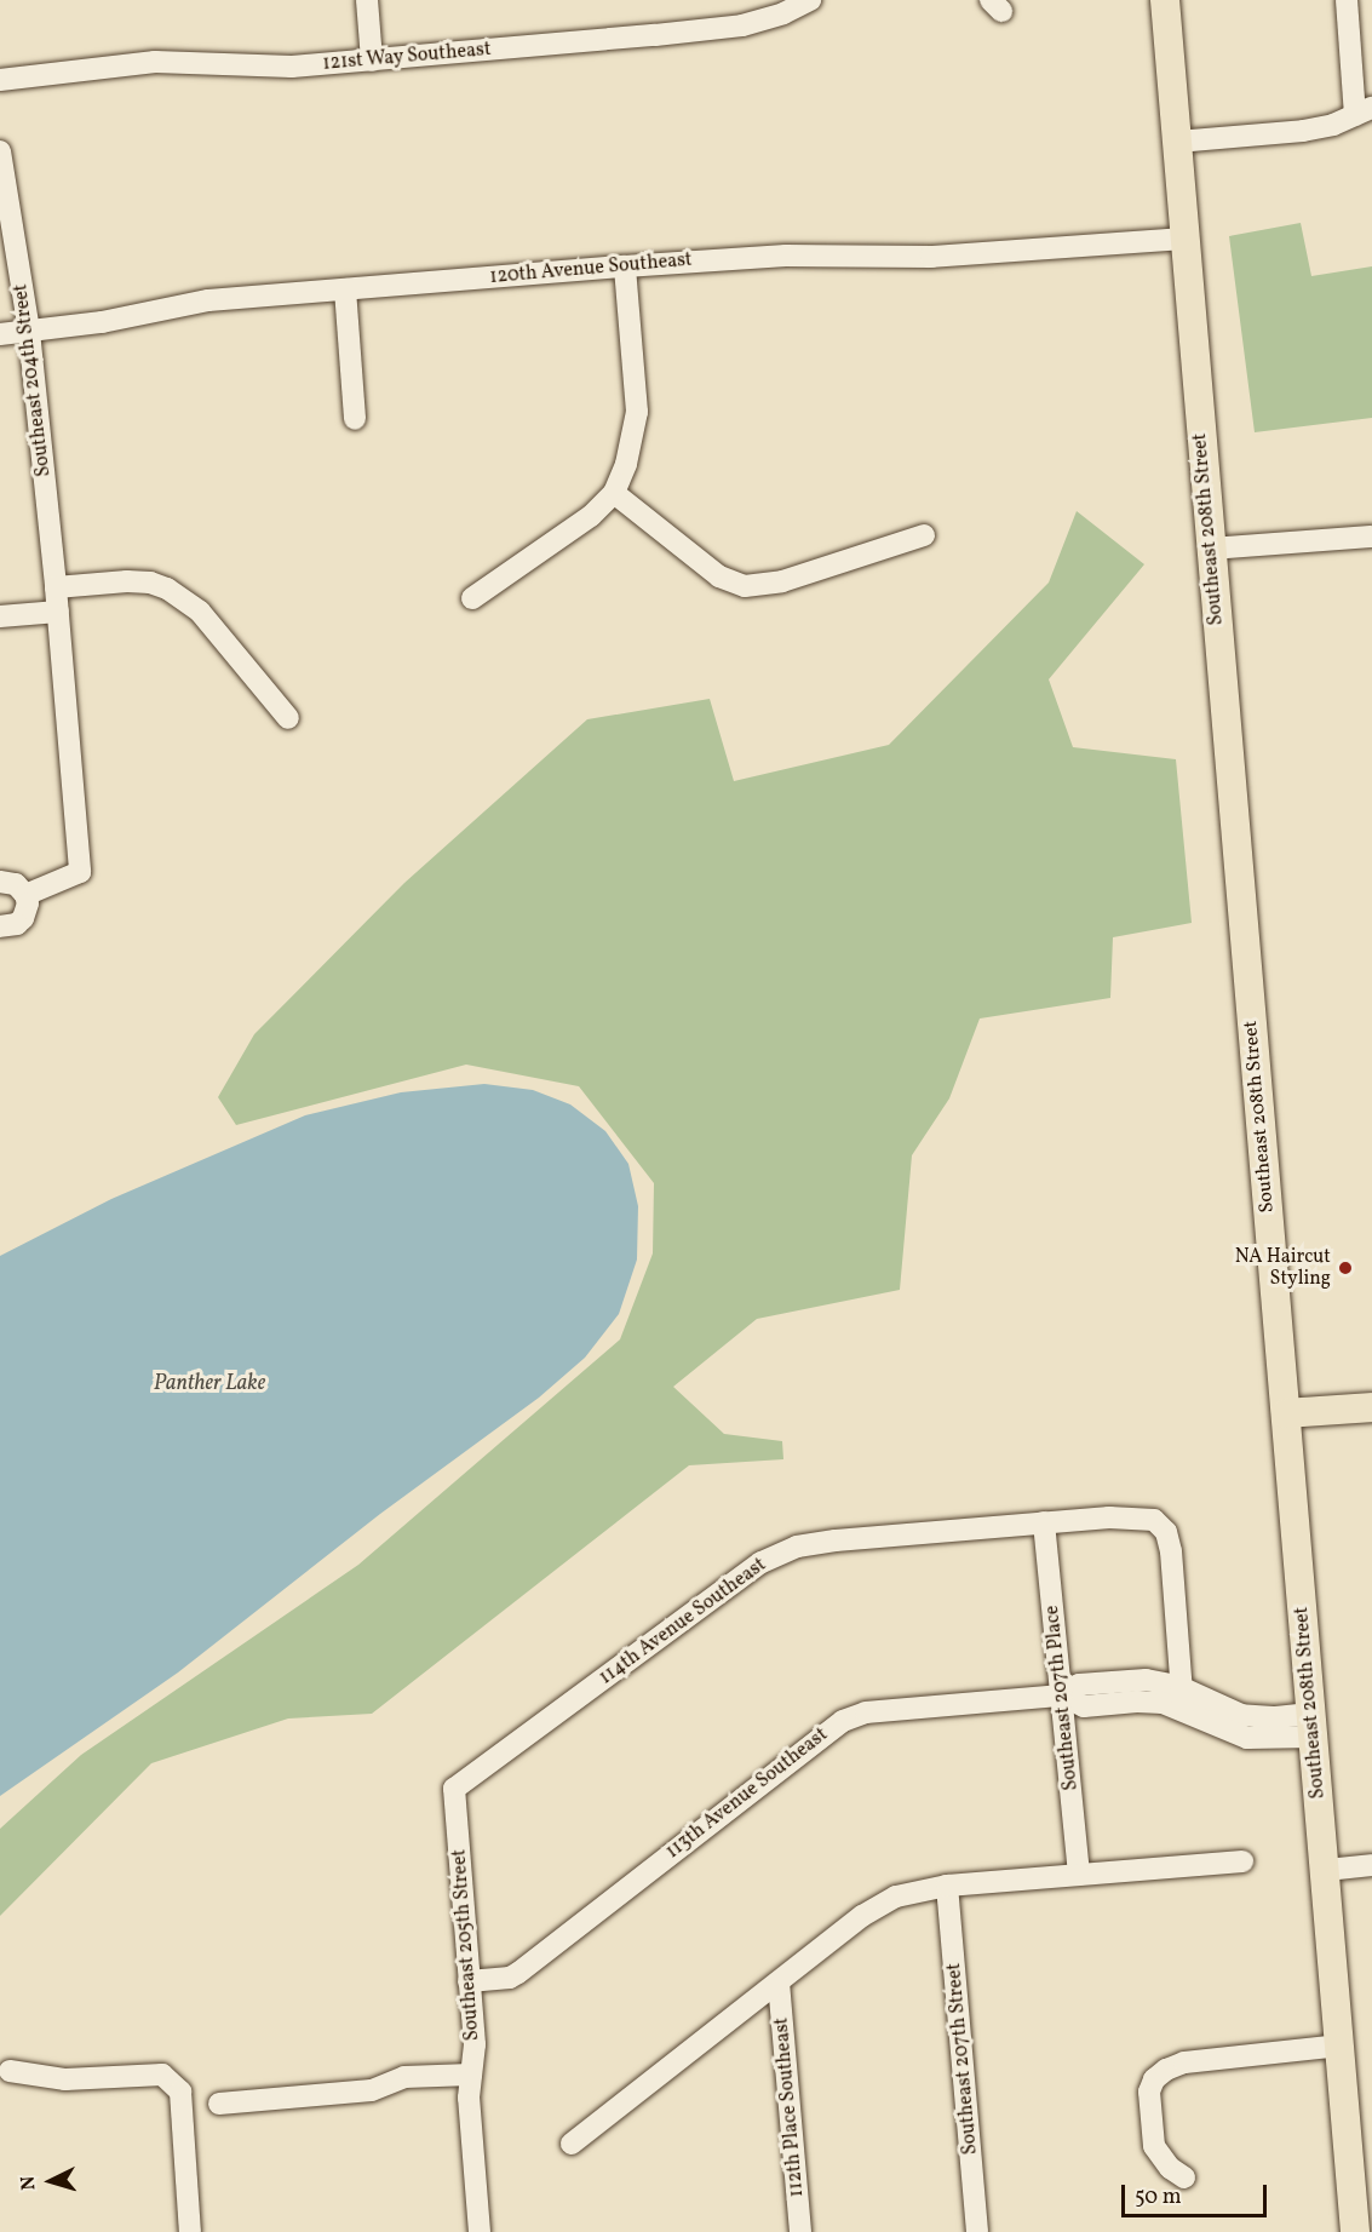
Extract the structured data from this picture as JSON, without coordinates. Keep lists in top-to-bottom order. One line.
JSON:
{"streets":{"main road":["Southeast 208th Street"],"street":["121st Way Southeast","120th Avenue Southeast","Southeast 204th Street","114th Avenue Southeast","Southeast 207th Place","113th Avenue Southeast","Southeast 205th Street","Southeast 207th Street","112th Place Southeast"]},"crossings":[["120th Avenue Southeast","Southeast 204th Street"],["120th Avenue Southeast","Southeast 208th Street"],["Southeast 208th Street","113th Avenue Southeast"],["114th Avenue Southeast","Southeast 207th Place"],["114th Avenue Southeast","113th Avenue Southeast"],["114th Avenue Southeast","Southeast 205th Street"],["Southeast 207th Place","113th Avenue Southeast"],["113th Avenue Southeast","Southeast 205th Street"]],"water":["Panther Lake"],"places":["NA Haircut Styling"],"scale_bar":"50 m","north":"left"}
